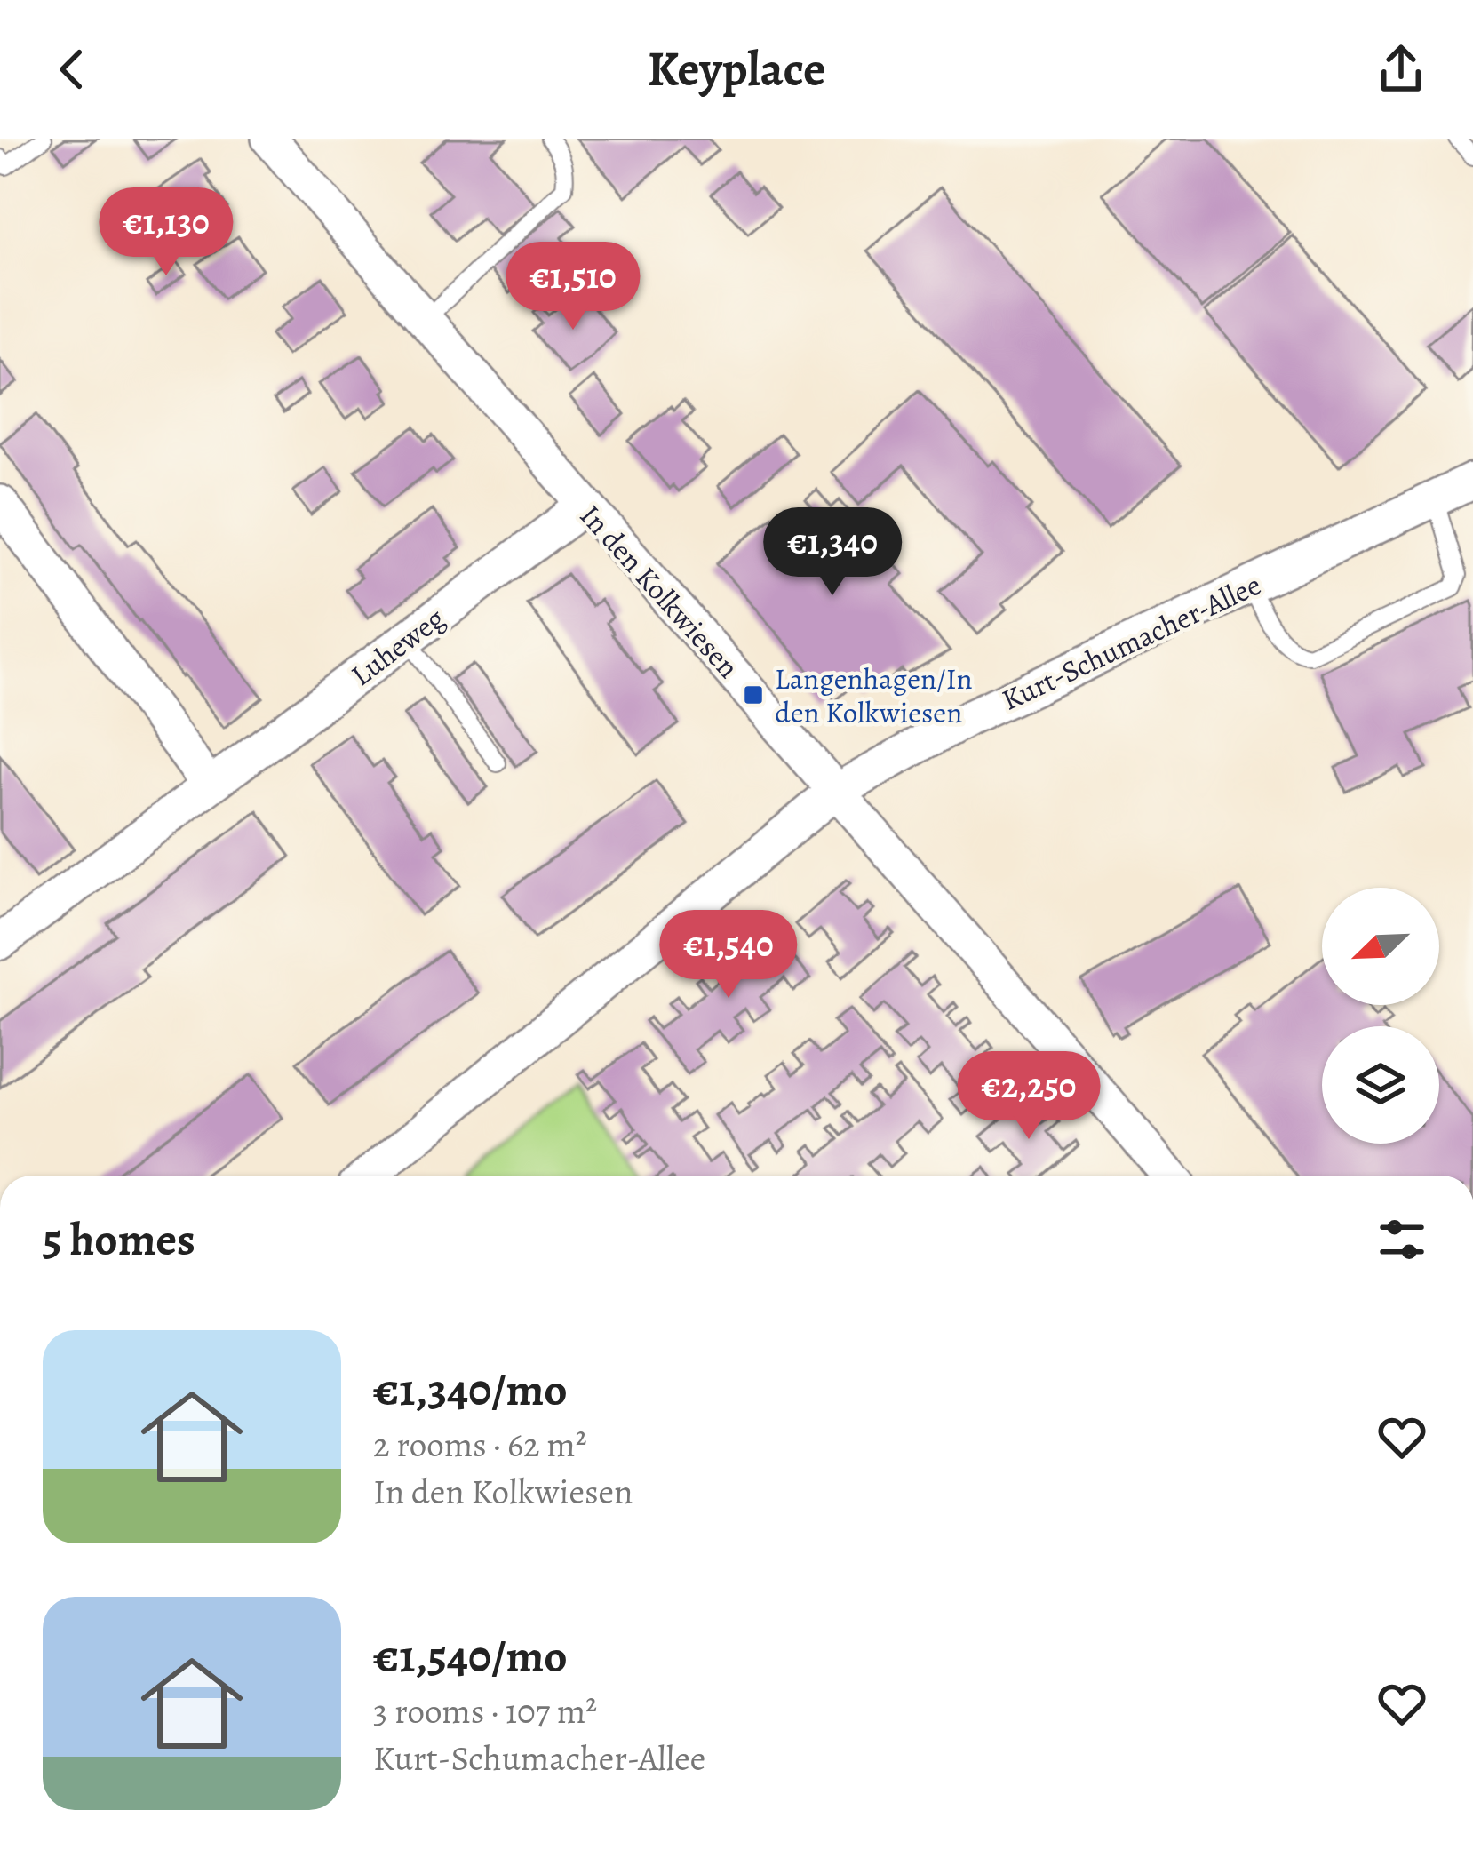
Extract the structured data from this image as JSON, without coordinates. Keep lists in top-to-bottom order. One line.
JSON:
{"streets":{"street":["In den Kolkwiesen","Kurt-Schumacher-Allee","Luheweg"]},"crossings":[["In den Kolkwiesen","Kurt-Schumacher-Allee"],["In den Kolkwiesen","Luheweg"]],"places":{"transit":["Langenhagen/In den Kolkwiesen"]},"north":"bottom left","page":{"header":"Keyplace","price":["€1,130","€1,510","€1,340","€1,540","€2,250"],"heading":"5 homes","list":[{"name":"€1,340/mo","note":"2 rooms · 62 m² · In den Kolkwiesen"},{"name":"€1,540/mo","note":"3 rooms · 107 m² · Kurt-Schumacher-Allee"}]}}
